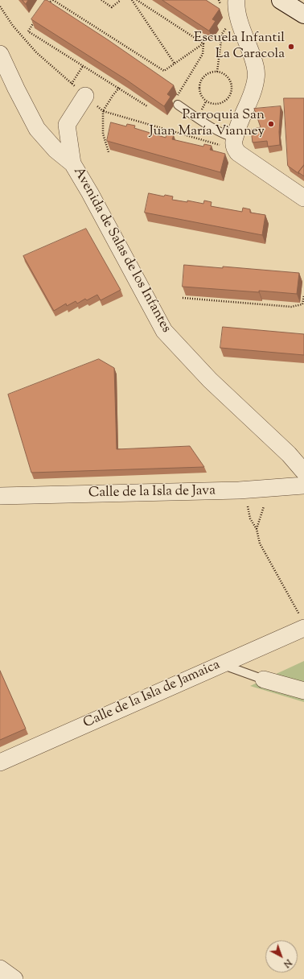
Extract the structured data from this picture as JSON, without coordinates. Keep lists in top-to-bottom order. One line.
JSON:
{"streets":{"street":["Avenida de Salas de los Infantes","Calle de la Isla de Java","Calle de la Isla de Jamaica"]},"places":["Escuela Infantil La Caracola","Parroquia San Juan María Vianney"],"north":"bottom right"}
